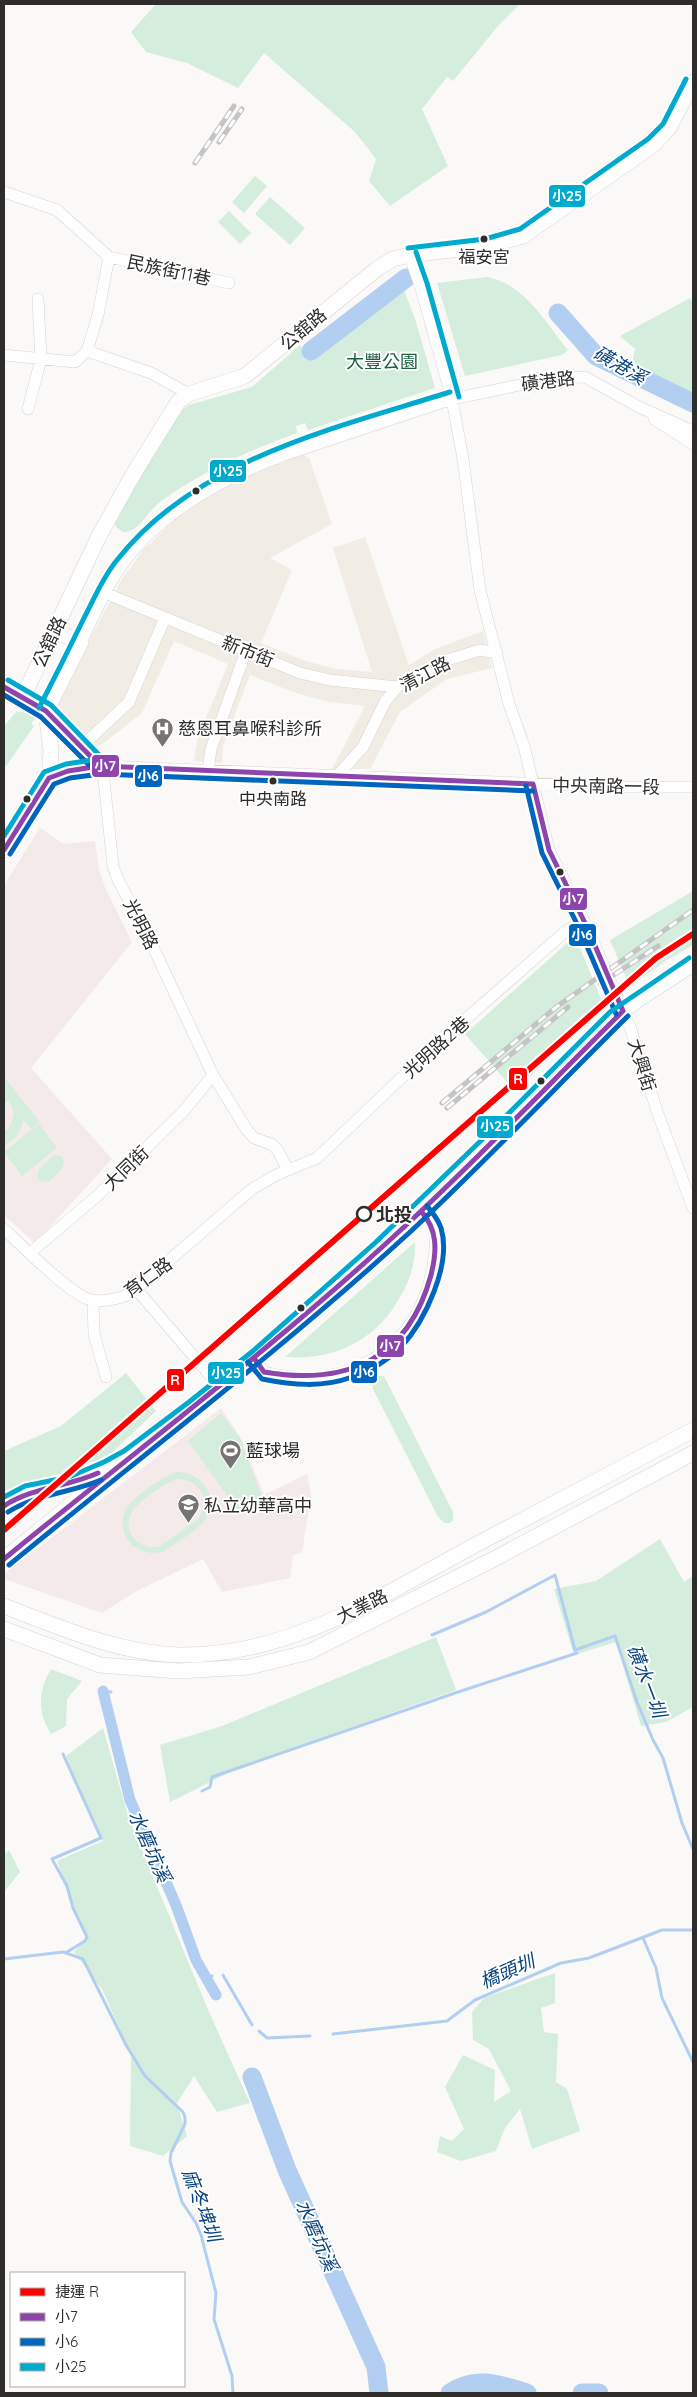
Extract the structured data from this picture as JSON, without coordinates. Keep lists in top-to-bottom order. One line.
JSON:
{"streets":{"street":["民族街11巷","公舘路","磺港路","新市街","清江路","中央南路一段","光明路","光明路2巷","大興街","大同街","育仁路","大業路"]},"crossings":[["磺港路","新市街"],["磺港路","大興街"],["新市街","清江路"],["清江路","中央南路一段"],["清江路","大興街"],["中央南路一段","光明路"],["中央南路一段","大興街"],["光明路","光明路2巷"],["光明路","大同街"],["光明路","育仁路"],["光明路2巷","大興街"],["光明路2巷","育仁路"]],"water":["磺港溪","磺水一圳","水磨坑溪","橋頭圳","麻冬埤圳"],"parks":["大豐公園"],"places":{"other":["福安宮","中央南路","北投"],"hospital":["慈恩耳鼻喉科診所"],"sports":["藍球場"],"school or university":["私立幼華高中"]},"lines":["transit line 小25","transit line 小7","transit line 小6","metro line R"],"legend":["捷運 R","小7","小6","小25"]}
